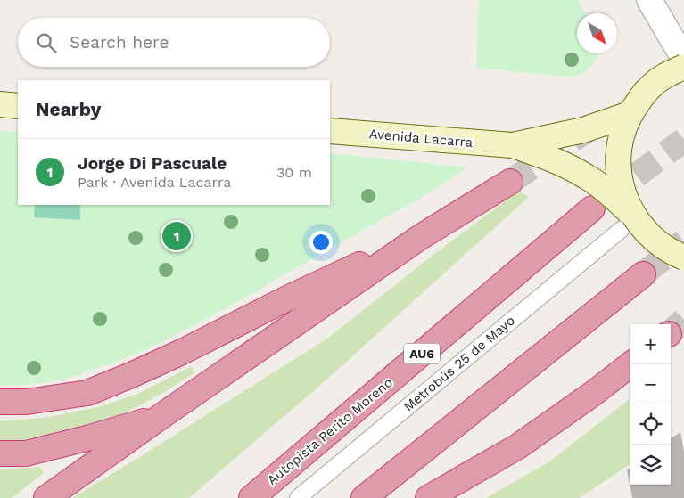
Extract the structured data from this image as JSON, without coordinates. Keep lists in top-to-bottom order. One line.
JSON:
{"streets":{"highway":["AU6","Autopista Perito Moreno"],"main road":["Avenida Lacarra"],"lane":["Metrobús 25 de Mayo"]},"crossings":[["Avenida Lacarra","Metrobús 25 de Mayo"]],"north":"bottom right","page":{"search":"Search here","heading":"Nearby","list":[{"mark":"1","name":"Jorge Di Pascuale","note":"Park · Avenida Lacarra","value":"30 m"}],"pins":"1","map_buttons":["+","−"]}}
